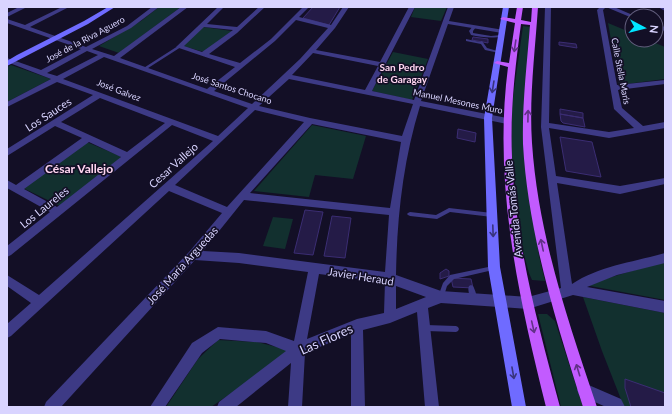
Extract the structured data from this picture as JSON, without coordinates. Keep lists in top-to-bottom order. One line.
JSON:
{"streets":{"main road":["Avenida Tomás Valle"],"street":["José de la Riva Aguero","Calle Stella Maris","José Santos Chocano","José Galvez","Manuel Mesones Muro","Los Sauces","Cesar Vallejo","Los Laureles","José María Arguedas","Javier Heraud","Las Flores"]},"crossings":[["José de la Riva Aguero","José Santos Chocano"],["José de la Riva Aguero","José Galvez"],["José Santos Chocano","Cesar Vallejo"],["José Santos Chocano","José María Arguedas"],["José Galvez","Los Sauces"],["José Galvez","Cesar Vallejo"],["José Galvez","Los Laureles"],["Manuel Mesones Muro","Cesar Vallejo"],["Manuel Mesones Muro","Avenida Tomás Valle"],["Avenida Tomás Valle","Javier Heraud"],["José María Arguedas","Javier Heraud"],["Javier Heraud","Las Flores"]],"districts":["San Pedro de Garagay","César Vallejo"],"north":"right"}
